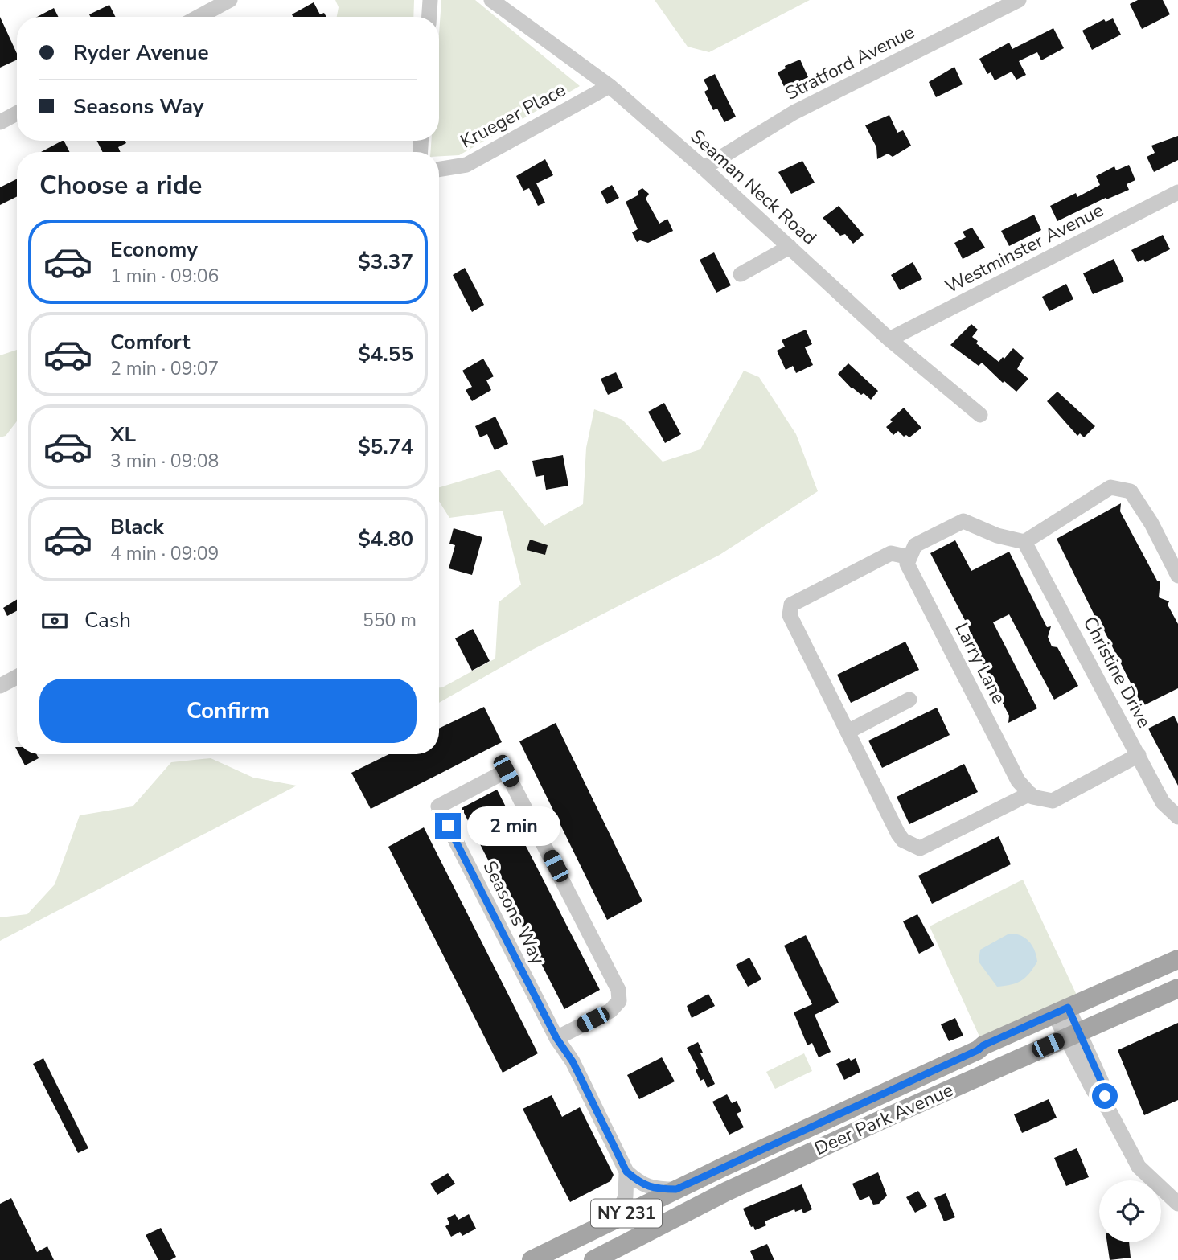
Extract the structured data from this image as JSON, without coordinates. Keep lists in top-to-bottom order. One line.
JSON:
{"streets":{"main road":["Deer Park Avenue","NY 231"],"street":["Stratford Avenue","Krueger Place","Seaman Neck Road","Westminster Avenue","Larry Lane","Christine Drive","Seasons Way"]},"crossings":[["Stratford Avenue","Seaman Neck Road"],["Krueger Place","Seaman Neck Road"],["Seaman Neck Road","Westminster Avenue"]],"page":{"banner":["Ryder Avenue","Seasons Way"],"heading":"Choose a ride","list":[{"name":"Economy","note":"1 min · 09:06","value":"$3.37"},{"name":"Comfort","note":"2 min · 09:07","value":"$4.55"},{"name":"XL","note":"3 min · 09:08","value":"$5.74"},{"name":"Black","note":"4 min · 09:09","value":"$4.80"}],"pay":["Cash","550 m"],"buttons":"Confirm","bubble":"2 min"}}
